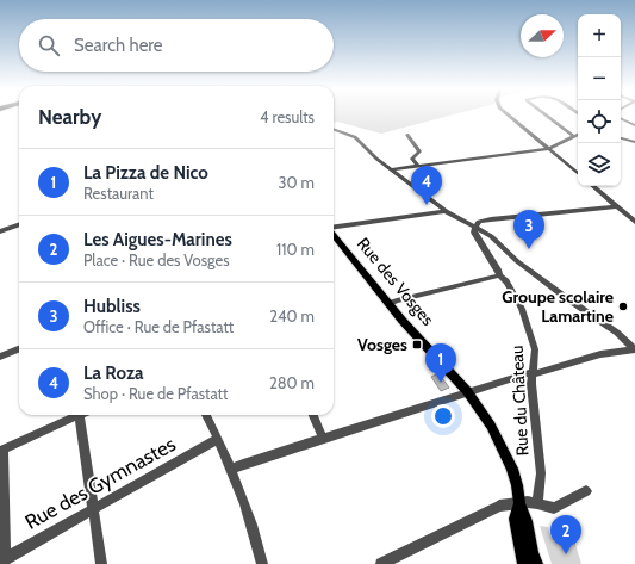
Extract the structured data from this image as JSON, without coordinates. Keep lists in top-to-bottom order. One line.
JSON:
{"streets":{"main road":["Rue des Vosges"],"street":["Rue du Château","Rue des Gymnastes"]},"places":{"other":["Groupe scolaire Lamartine"],"transit":["Vosges"]},"north":"right","page":{"map_buttons":["+","−"],"search":"Search here","heading":["Nearby","4 results"],"list":[{"mark":"1","name":"La Pizza de Nico","note":"Restaurant","value":"30 m"},{"mark":"2","name":"Les Aigues-Marines","note":"Place · Rue des Vosges","value":"110 m"},{"mark":"3","name":"Hubliss","note":"Office · Rue de Pfastatt","value":"240 m"},{"mark":"4","name":"La Roza","note":"Shop · Rue de Pfastatt","value":"280 m"}],"pins":["4","3","1","2"]}}
